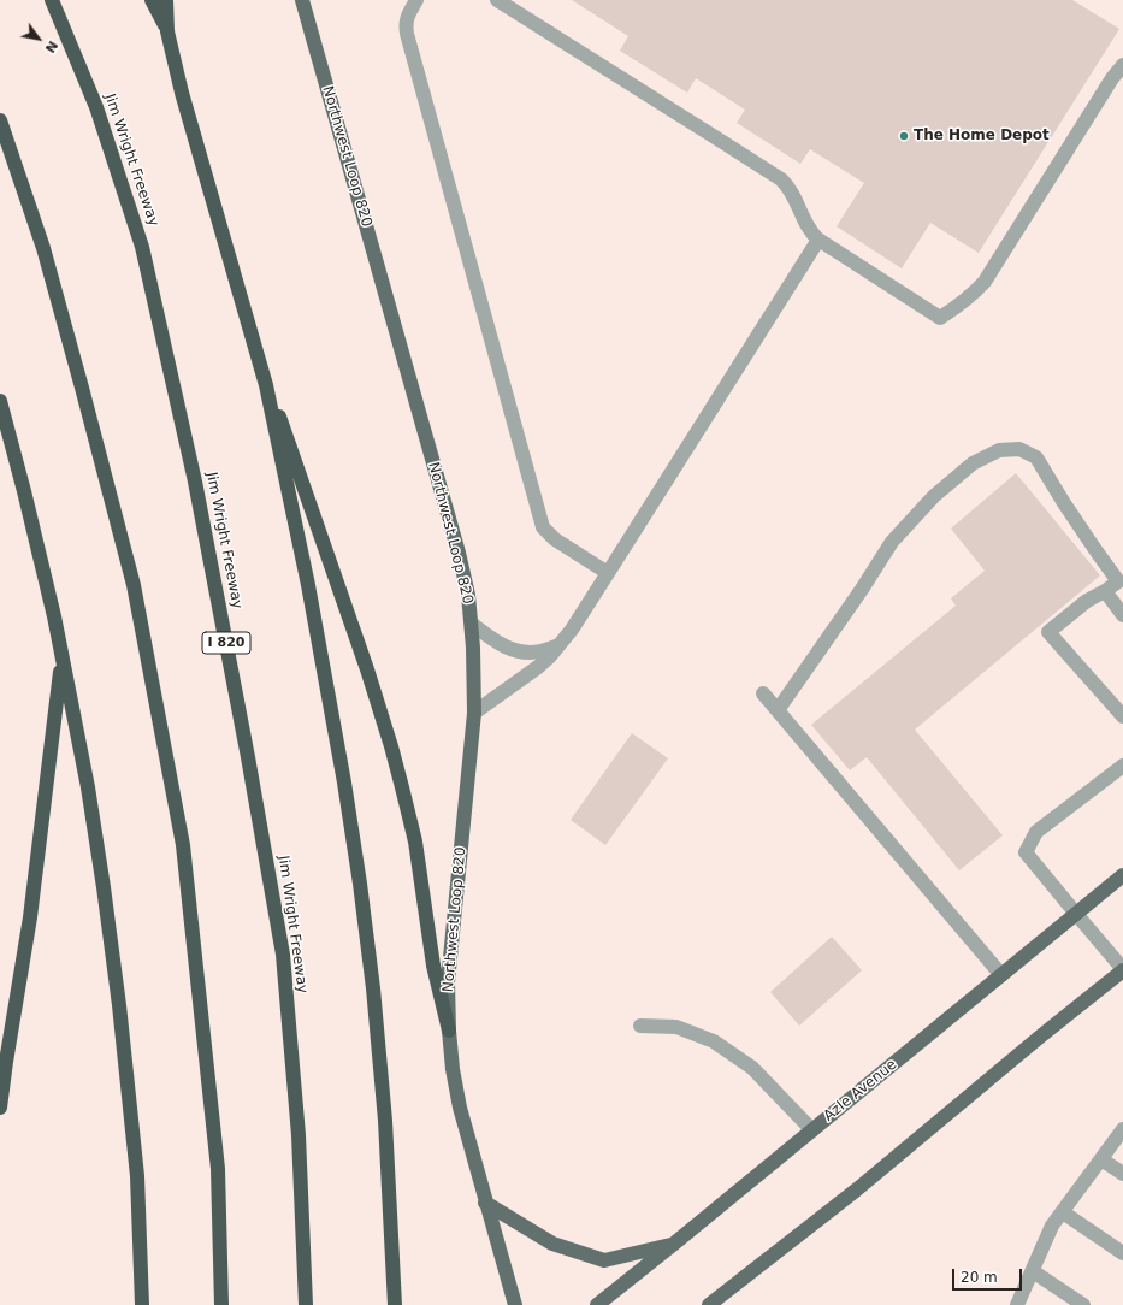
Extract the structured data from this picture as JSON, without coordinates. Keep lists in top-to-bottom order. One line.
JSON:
{"streets":{"highway":["Jim Wright Freeway","I 820"],"main road":["Northwest Loop 820","Azle Avenue"]},"places":["The Home Depot"],"scale_bar":"20 m","north":"bottom right"}
